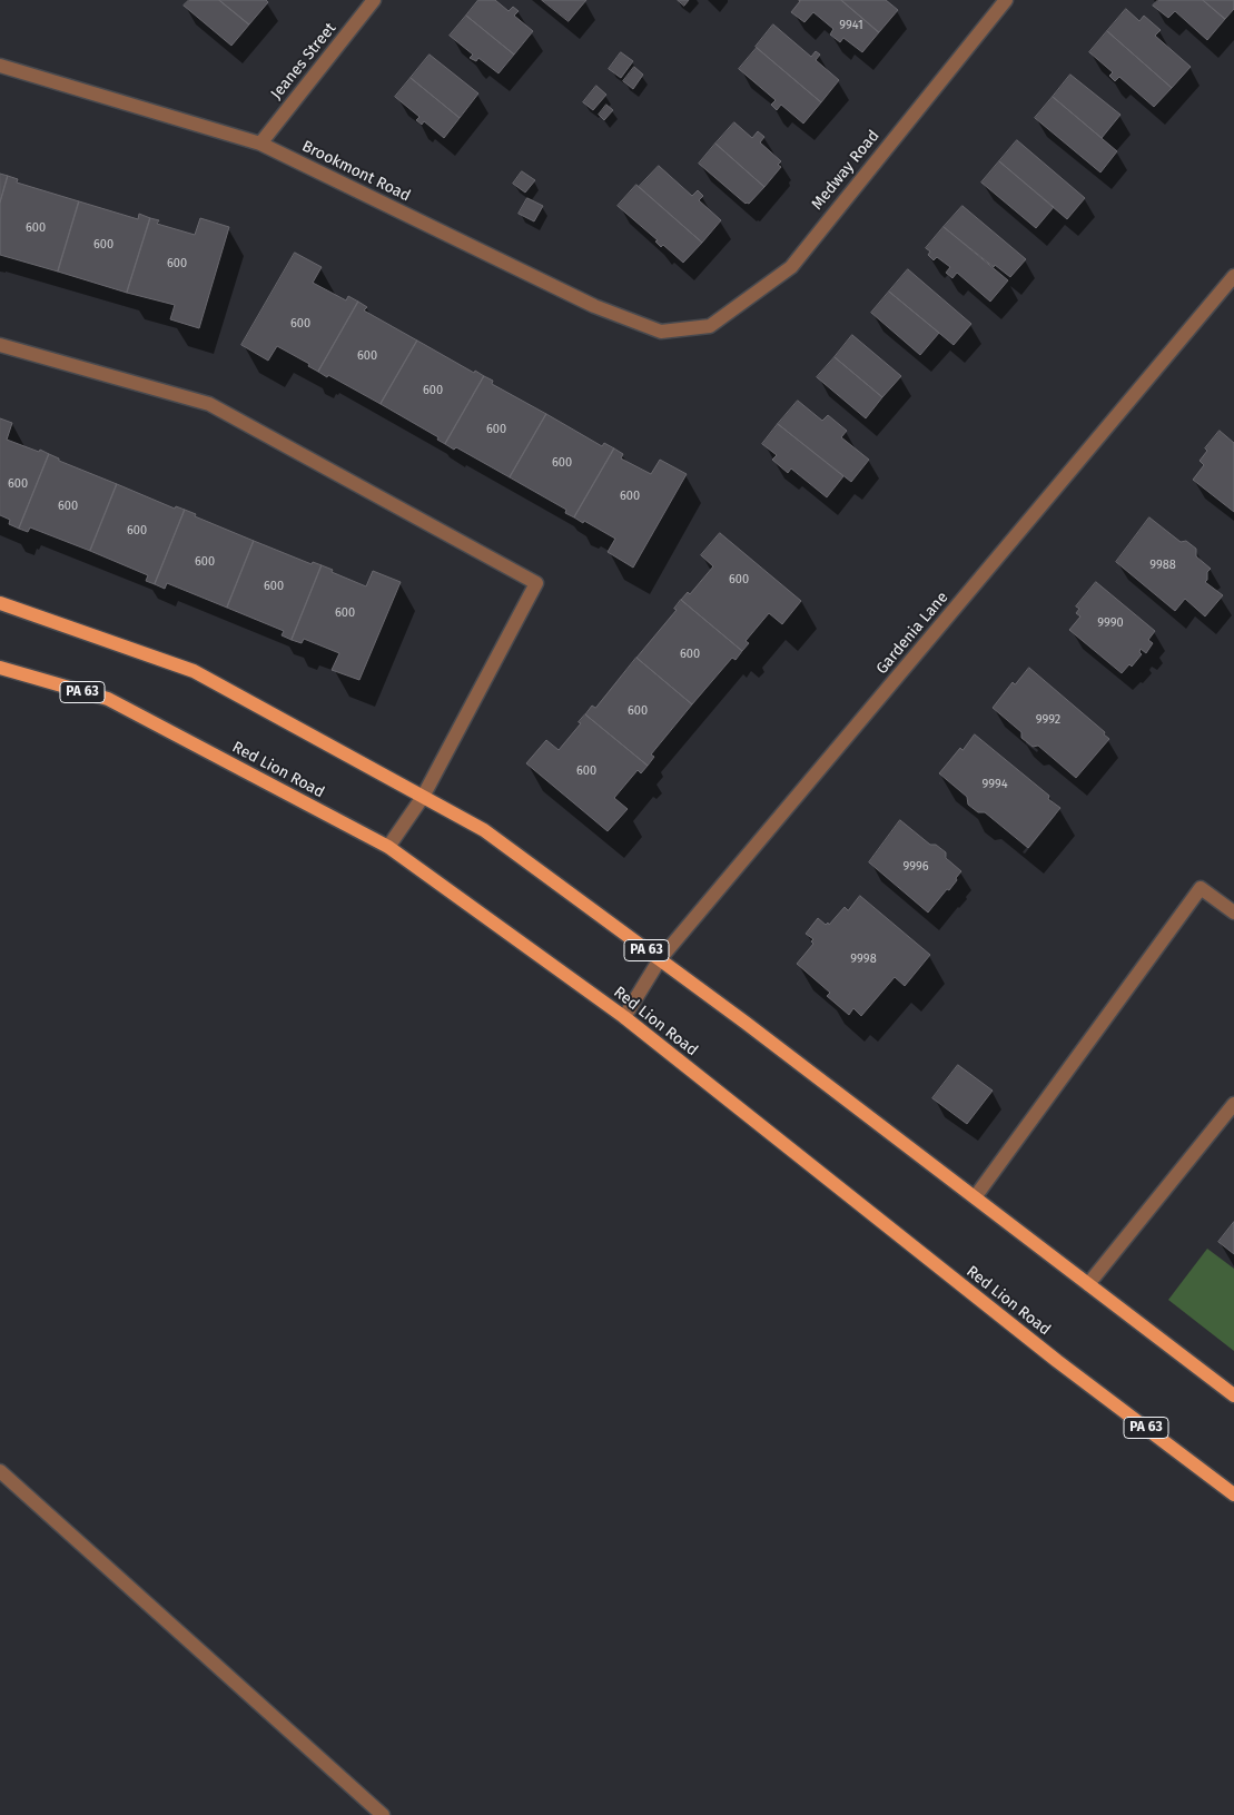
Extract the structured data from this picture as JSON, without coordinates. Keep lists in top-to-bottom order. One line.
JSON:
{"streets":{"main road":["PA 63","Red Lion Road"],"street":["Jeanes Street","Medway Road","Brookmont Road","Gardenia Lane"]},"crossings":[["Jeanes Street","Brookmont Road"],["Medway Road","Brookmont Road"],["Gardenia Lane","PA 63"],["Gardenia Lane","Red Lion Road"]],"house_numbers":["9941","600","600","600","600","600","600","600","600","600","600","600","600","600","9988","600","600","600","9990","600","600","9992","600","9994","9996","9998"]}
